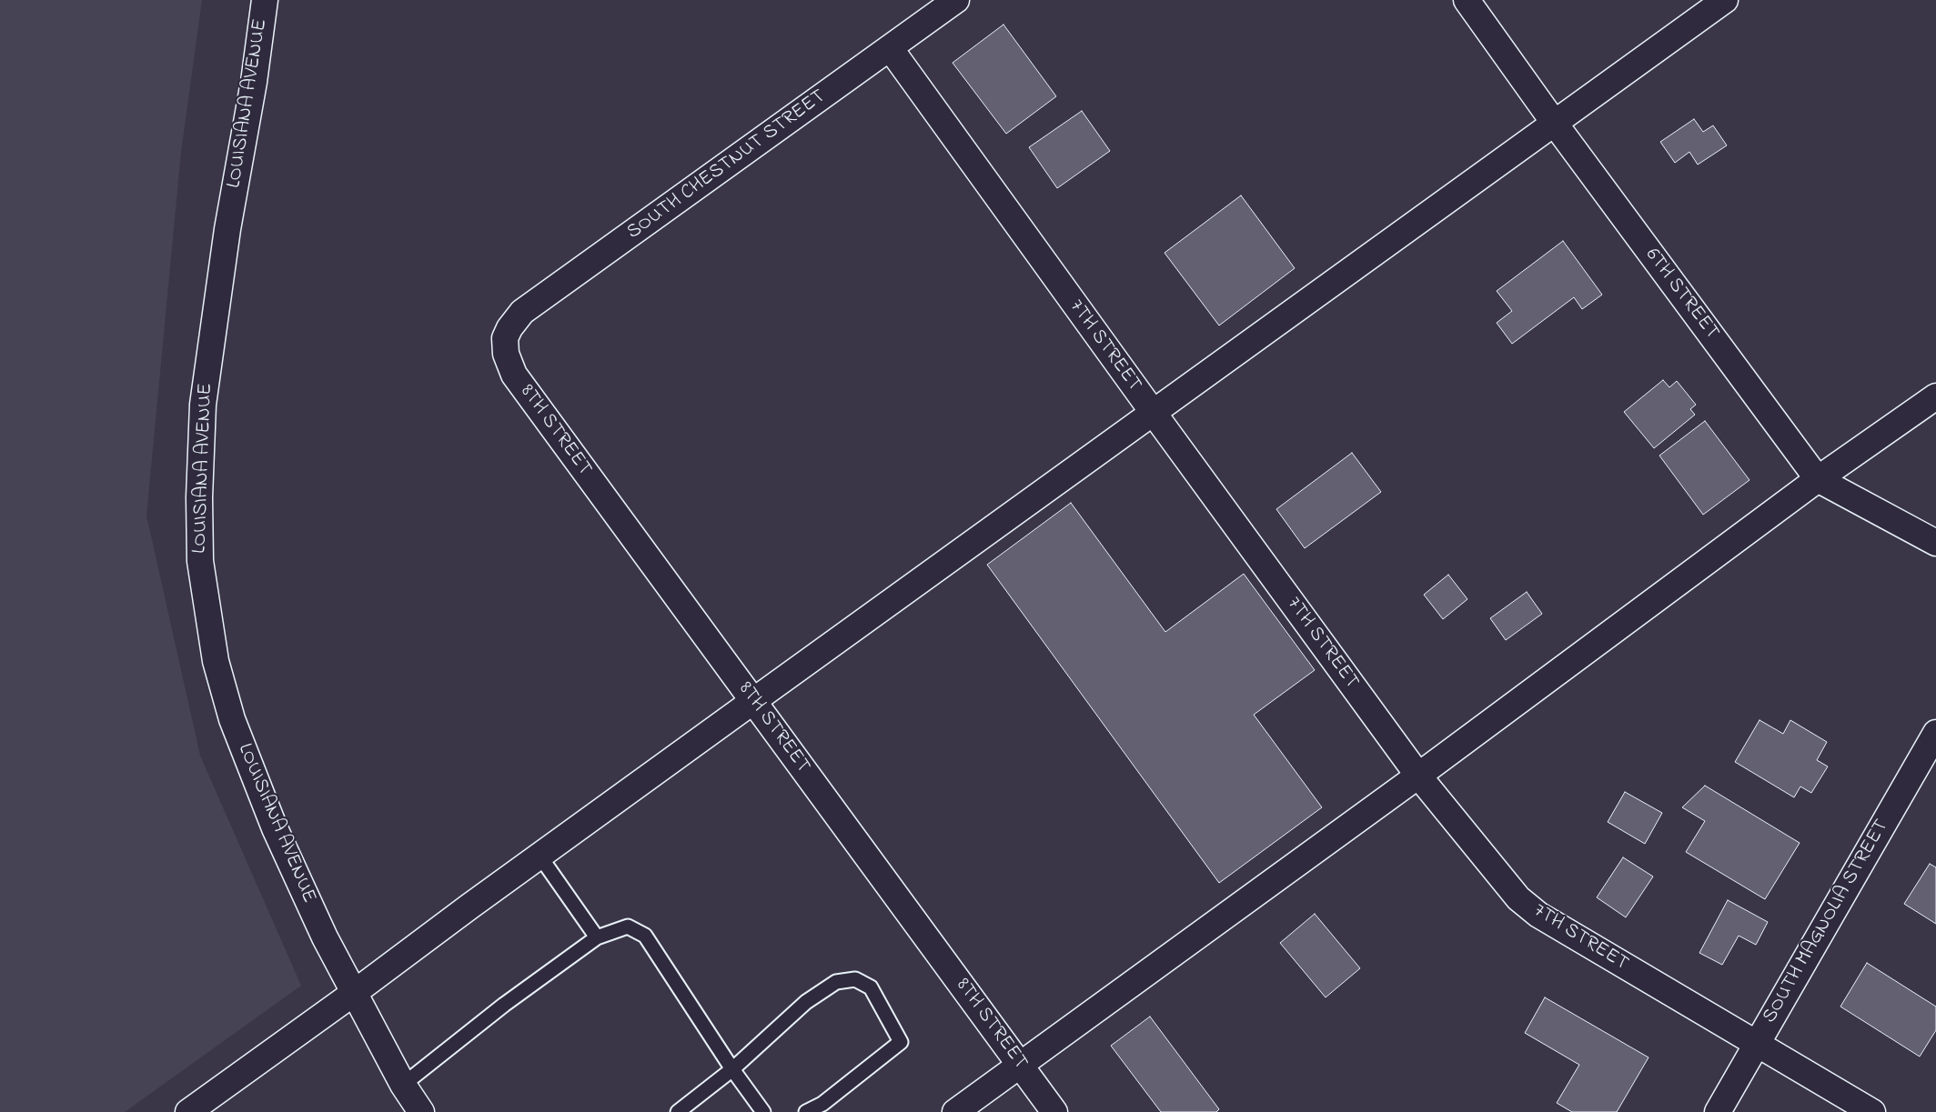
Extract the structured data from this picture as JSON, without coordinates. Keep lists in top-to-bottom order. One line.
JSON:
{"streets":{"main road":["LOUISIANA AVENUE","SOUTH CHESTNUT STREET","6TH STREET","7TH STREET","8TH STREET","SOUTH MAGNOLIA STREET"]},"crossings":[["SOUTH CHESTNUT STREET","7TH STREET"],["SOUTH CHESTNUT STREET","8TH STREET"],["7TH STREET","SOUTH MAGNOLIA STREET"]]}
